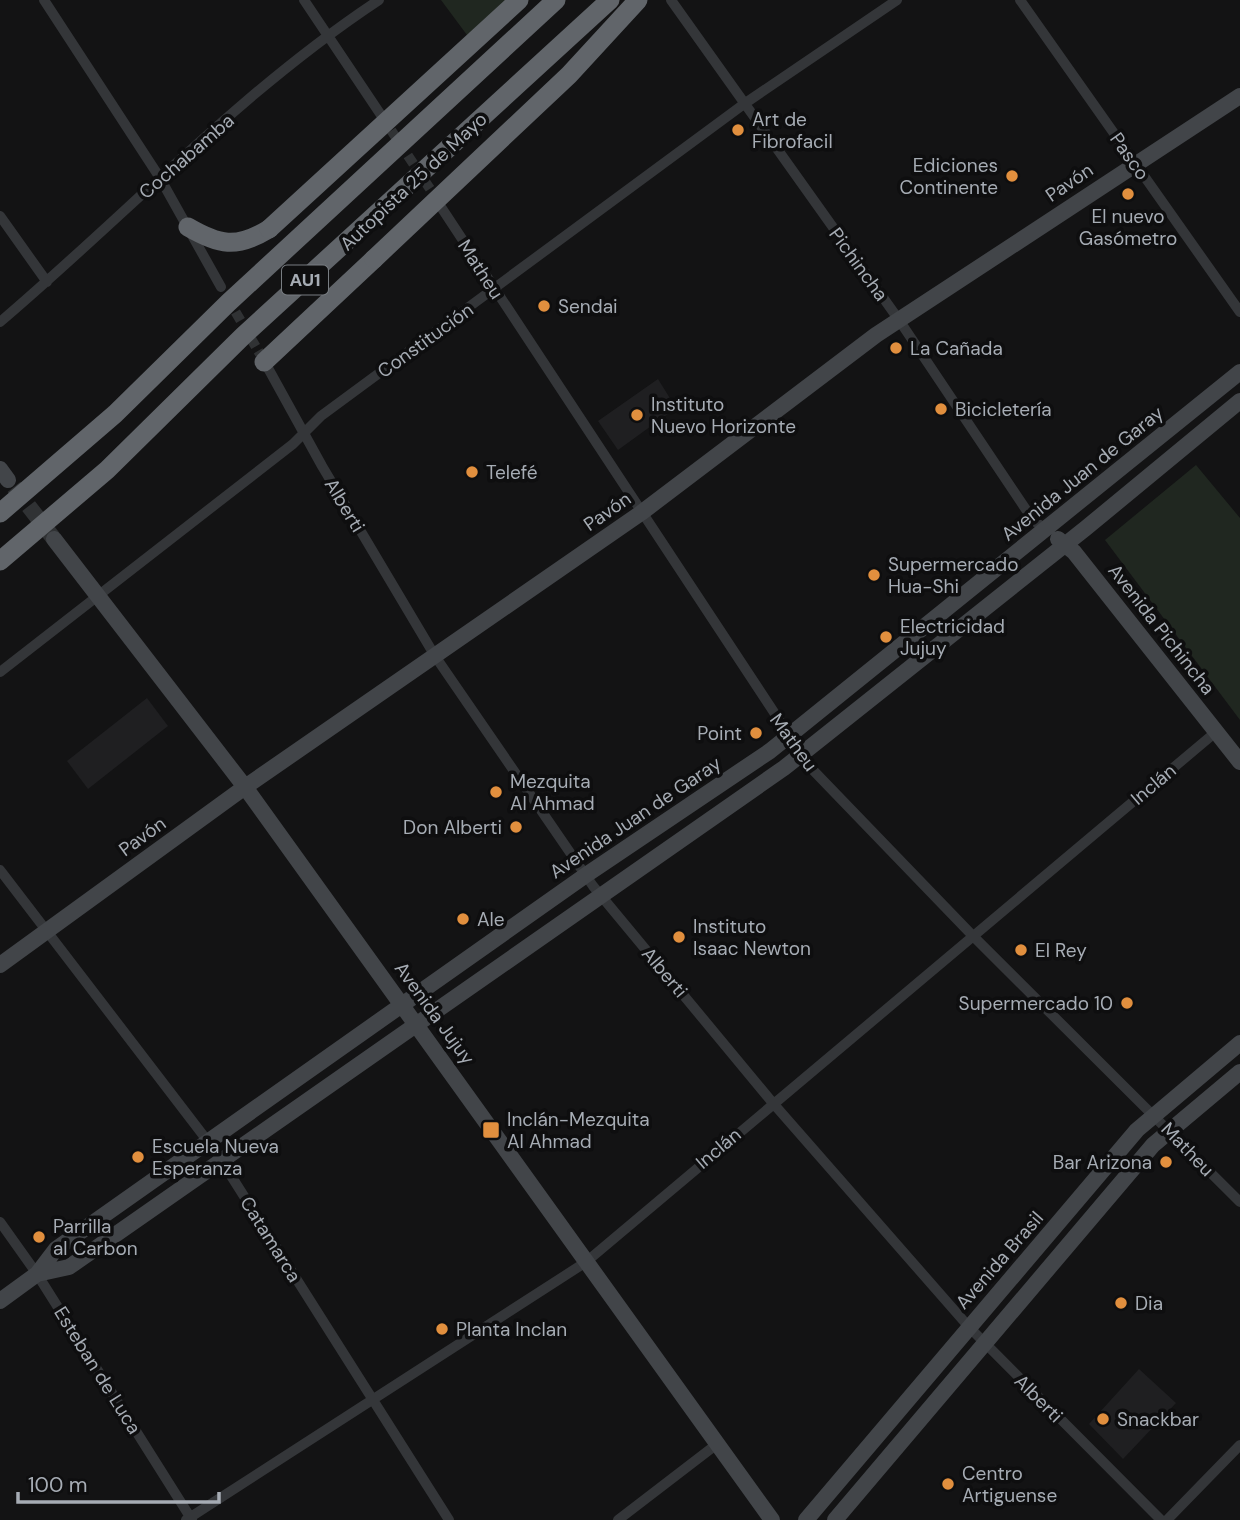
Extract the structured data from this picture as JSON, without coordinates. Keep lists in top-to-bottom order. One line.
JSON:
{"streets":{"highway":["Autopista 25 de Mayo","AU1"],"main road":["Pavón","Avenida Juan de Garay","Avenida Pichincha","Avenida Jujuy","Avenida Brasil"],"street":["Cochabamba","Pasco","Pichincha","Matheu","Constitución","Alberti","Inclán","Catamarca","Esteban de Luca"]},"crossings":[["Pasco","Pavón"],["Pavón","Pichincha"],["Pavón","Matheu"],["Pavón","Alberti"],["Pavón","Avenida Jujuy"],["Pavón","Catamarca"],["Pichincha","Constitución"],["Pichincha","Avenida Juan de Garay"],["Pichincha","Avenida Pichincha"],["Matheu","Constitución"],["Matheu","Avenida Juan de Garay"],["Matheu","Inclán"],["Matheu","Avenida Brasil"],["Constitución","Alberti"],["Constitución","Avenida Jujuy"],["Avenida Juan de Garay","Alberti"],["Avenida Juan de Garay","Avenida Pichincha"],["Avenida Juan de Garay","Avenida Jujuy"],["Avenida Juan de Garay","Catamarca"],["Avenida Juan de Garay","Esteban de Luca"],["Alberti","Inclán"],["Alberti","Avenida Brasil"],["Avenida Pichincha","Inclán"],["Inclán","Avenida Jujuy"],["Inclán","Catamarca"],["Inclán","Esteban de Luca"]],"places":{"other":["Art de Fibrofacil","Ediciones Continente","El nuevo Gasómetro","Sendai","La Cañada","Bicicletería","Instituto Nuevo Horizonte","Telefé","Supermercado Hua-Shi","Electricidad Jujuy","Point","Mezquita Al Ahmad","Don Alberti","Ale","Instituto Isaac Newton","El Rey","Supermercado 10","Escuela Nueva Esperanza","Bar Arizona","Parrilla al Carbon","Dia","Planta Inclan","Snackbar","Centro Artiguense"],"transit":["Inclán-Mezquita Al Ahmad"]},"scale_bar":"100 m"}
